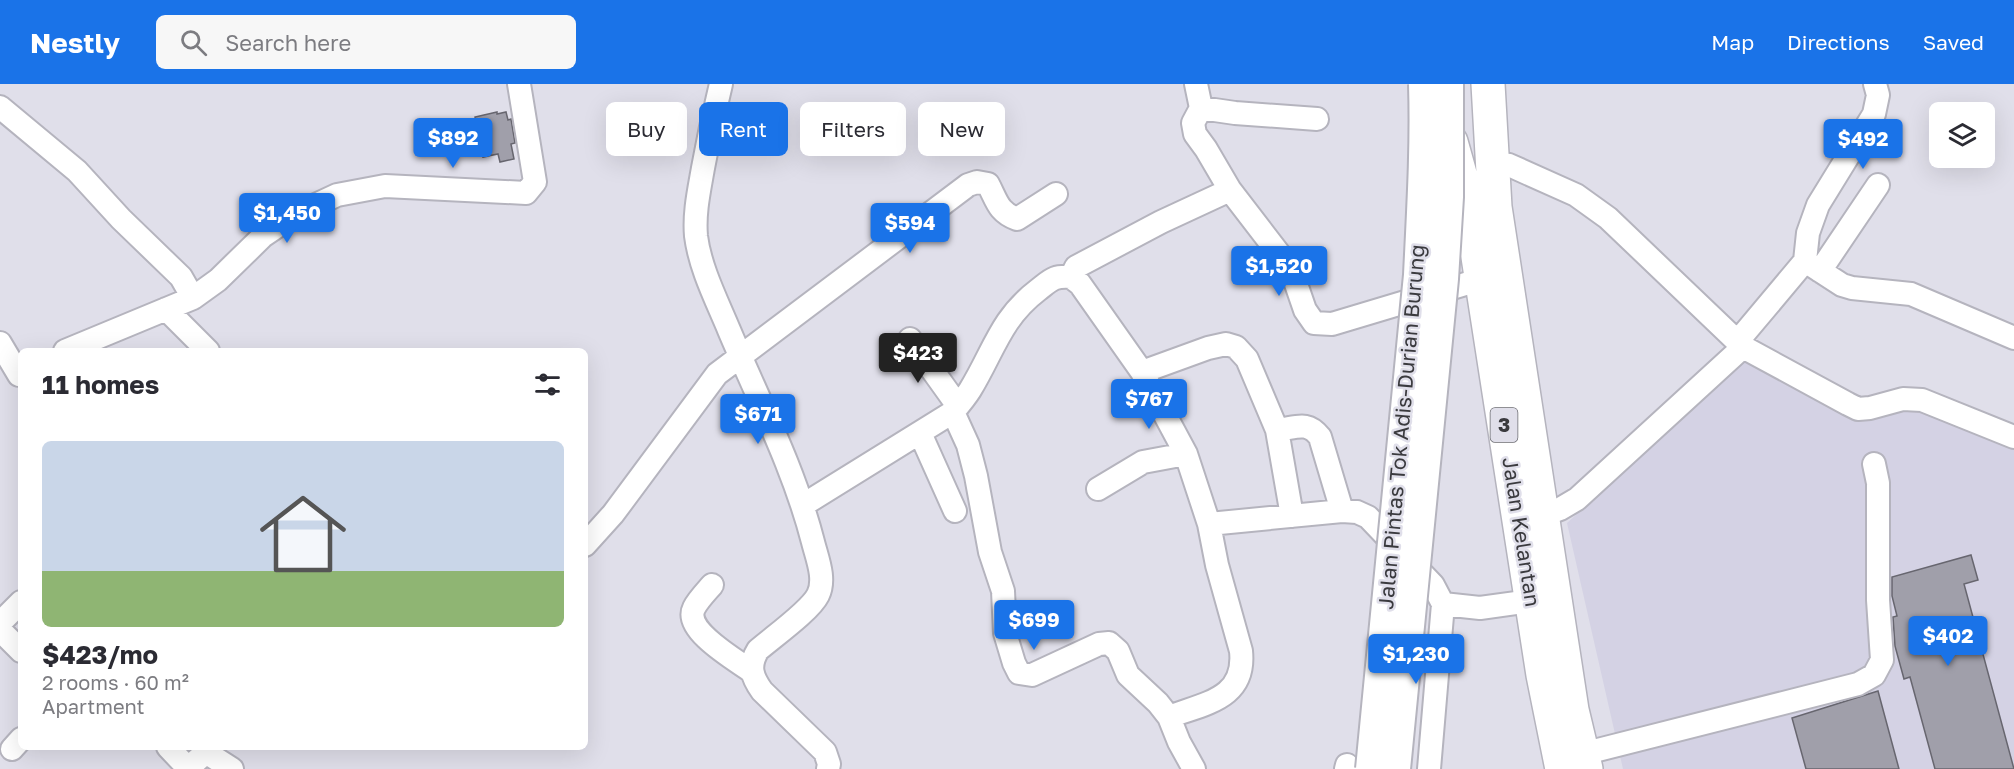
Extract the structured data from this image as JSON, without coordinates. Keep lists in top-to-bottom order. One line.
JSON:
{"streets":{"highway":["3","Jalan Kelantan"],"main road":["Jalan Pintas Tok Adis-Durian Burung"]},"page":{"header":"Nestly","search":"Search here","nav":["Map","Directions","Saved"],"chip":["Buy","Rent","Filters","New"],"price":["$892","$492","$1,450","$594","$1,520","$423","$767","$671","$699","$402","$1,230"],"heading":"11 homes","list":[{"name":"$423/mo","note":"2 rooms · 60 m² · Apartment"}]}}
